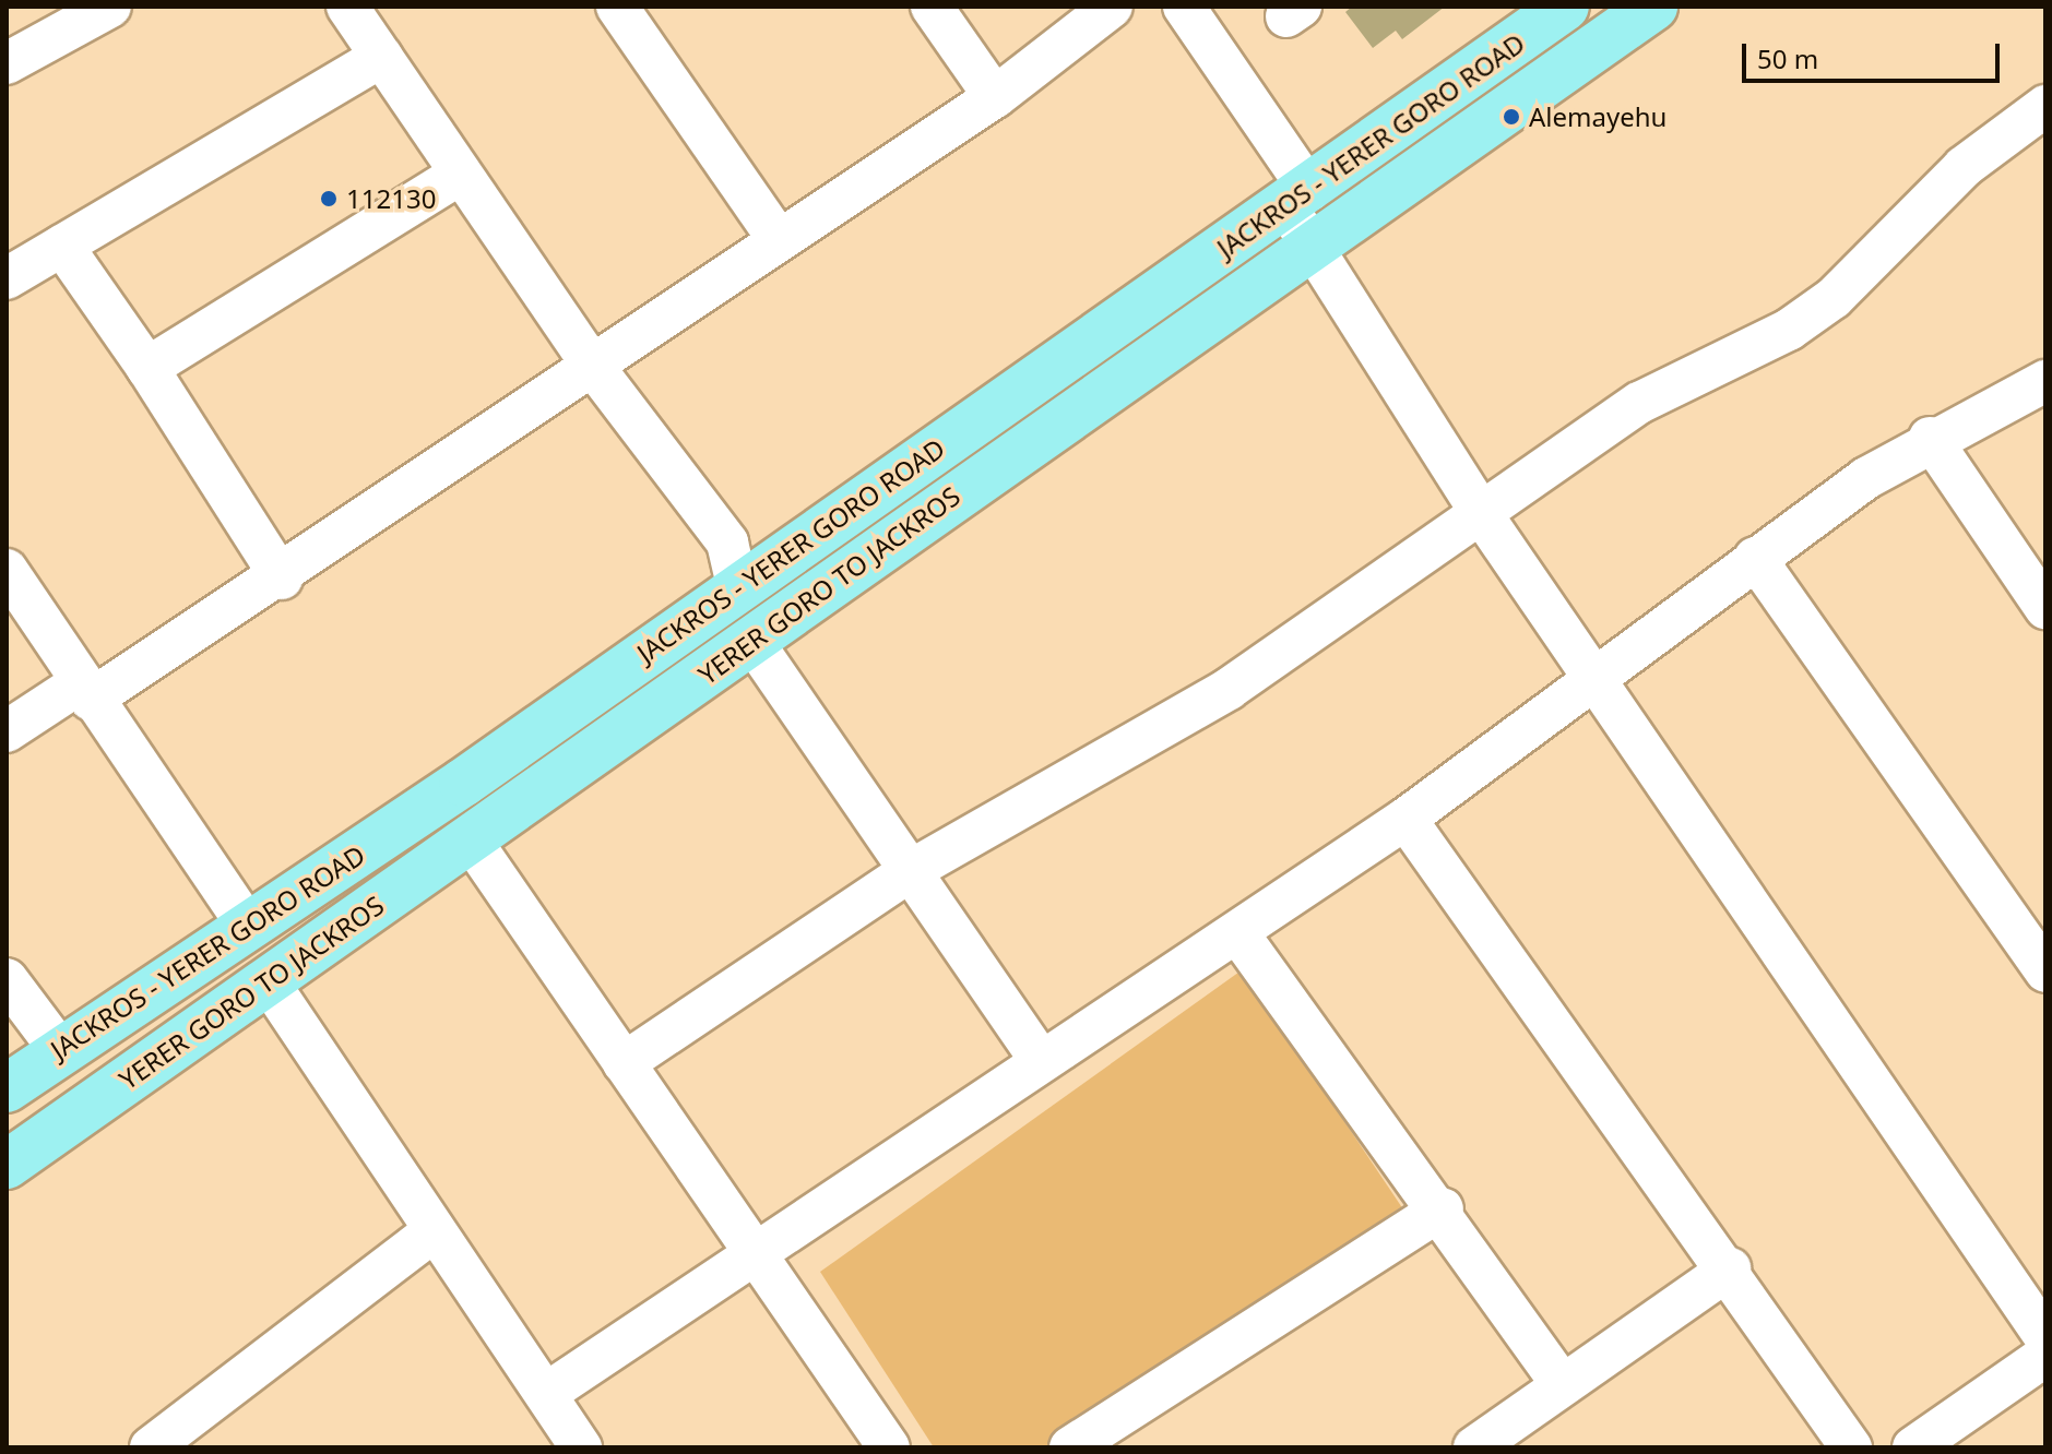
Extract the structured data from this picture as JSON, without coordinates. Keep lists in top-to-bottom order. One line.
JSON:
{"streets":{"main road":["JACKROS - YERER GORO ROAD","YERER GORO TO JACKROS"]},"places":["Alemayehu","112130"],"scale_bar":"50 m"}
